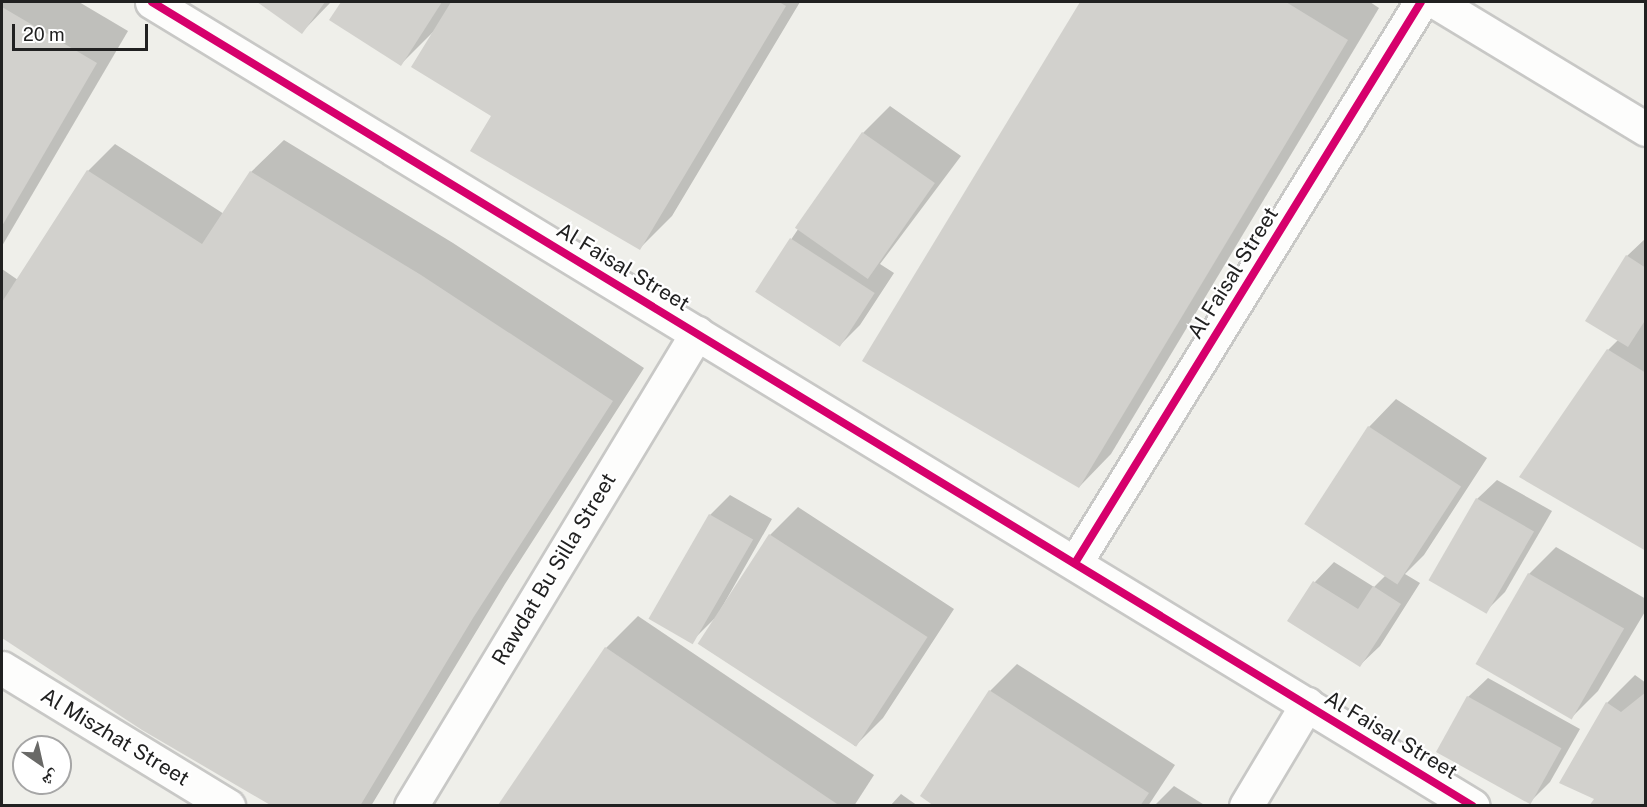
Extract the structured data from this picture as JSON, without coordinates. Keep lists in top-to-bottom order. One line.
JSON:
{"streets":{"street":["Al Faisal Street","Rawdat Bu Silla Street","Al Miszhat Street"]},"crossings":[["Al Faisal Street","Rawdat Bu Silla Street"]],"scale_bar":"20 m","north":"bottom right"}
